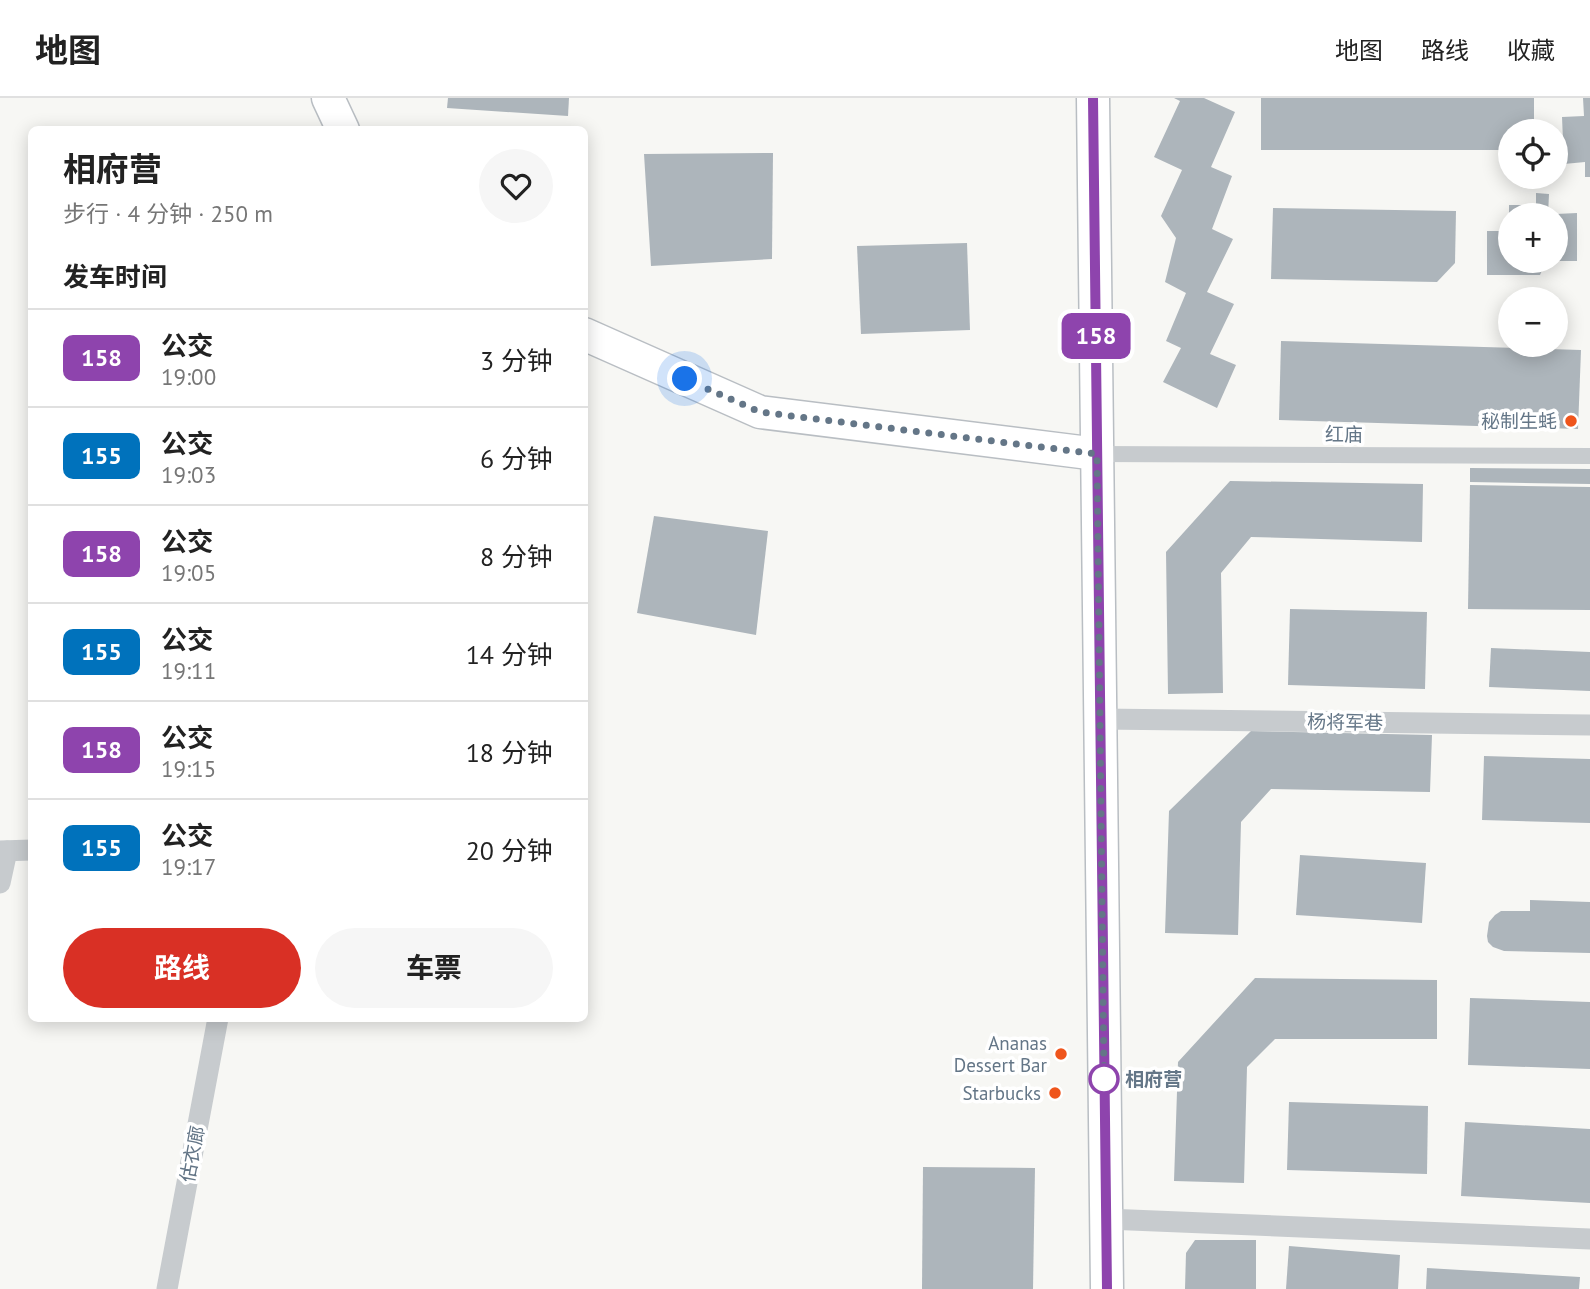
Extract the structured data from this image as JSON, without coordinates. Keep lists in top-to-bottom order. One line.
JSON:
{"streets":{"street":["红庙","杨将军巷","估衣廊"]},"places":["秘制生蚝","Ananas Dessert Bar","相府营","Starbucks"],"lines":["bus line 158"],"page":{"header":"地图","nav":["地图","路线","收藏"],"on_map":"158","map_buttons":["+","−"],"heading":[["相府营","步行 · 4 分钟 · 250 m"],"发车时间"],"list":[{"mark":"158","name":"公交","note":"19:00","value":"3 分钟"},{"mark":"155","name":"公交","note":"19:03","value":"6 分钟"},{"mark":"158","name":"公交","note":"19:05","value":"8 分钟"},{"mark":"155","name":"公交","note":"19:11","value":"14 分钟"},{"mark":"158","name":"公交","note":"19:15","value":"18 分钟"},{"mark":"155","name":"公交","note":"19:17","value":"20 分钟"}],"buttons":["路线","车票"]}}
